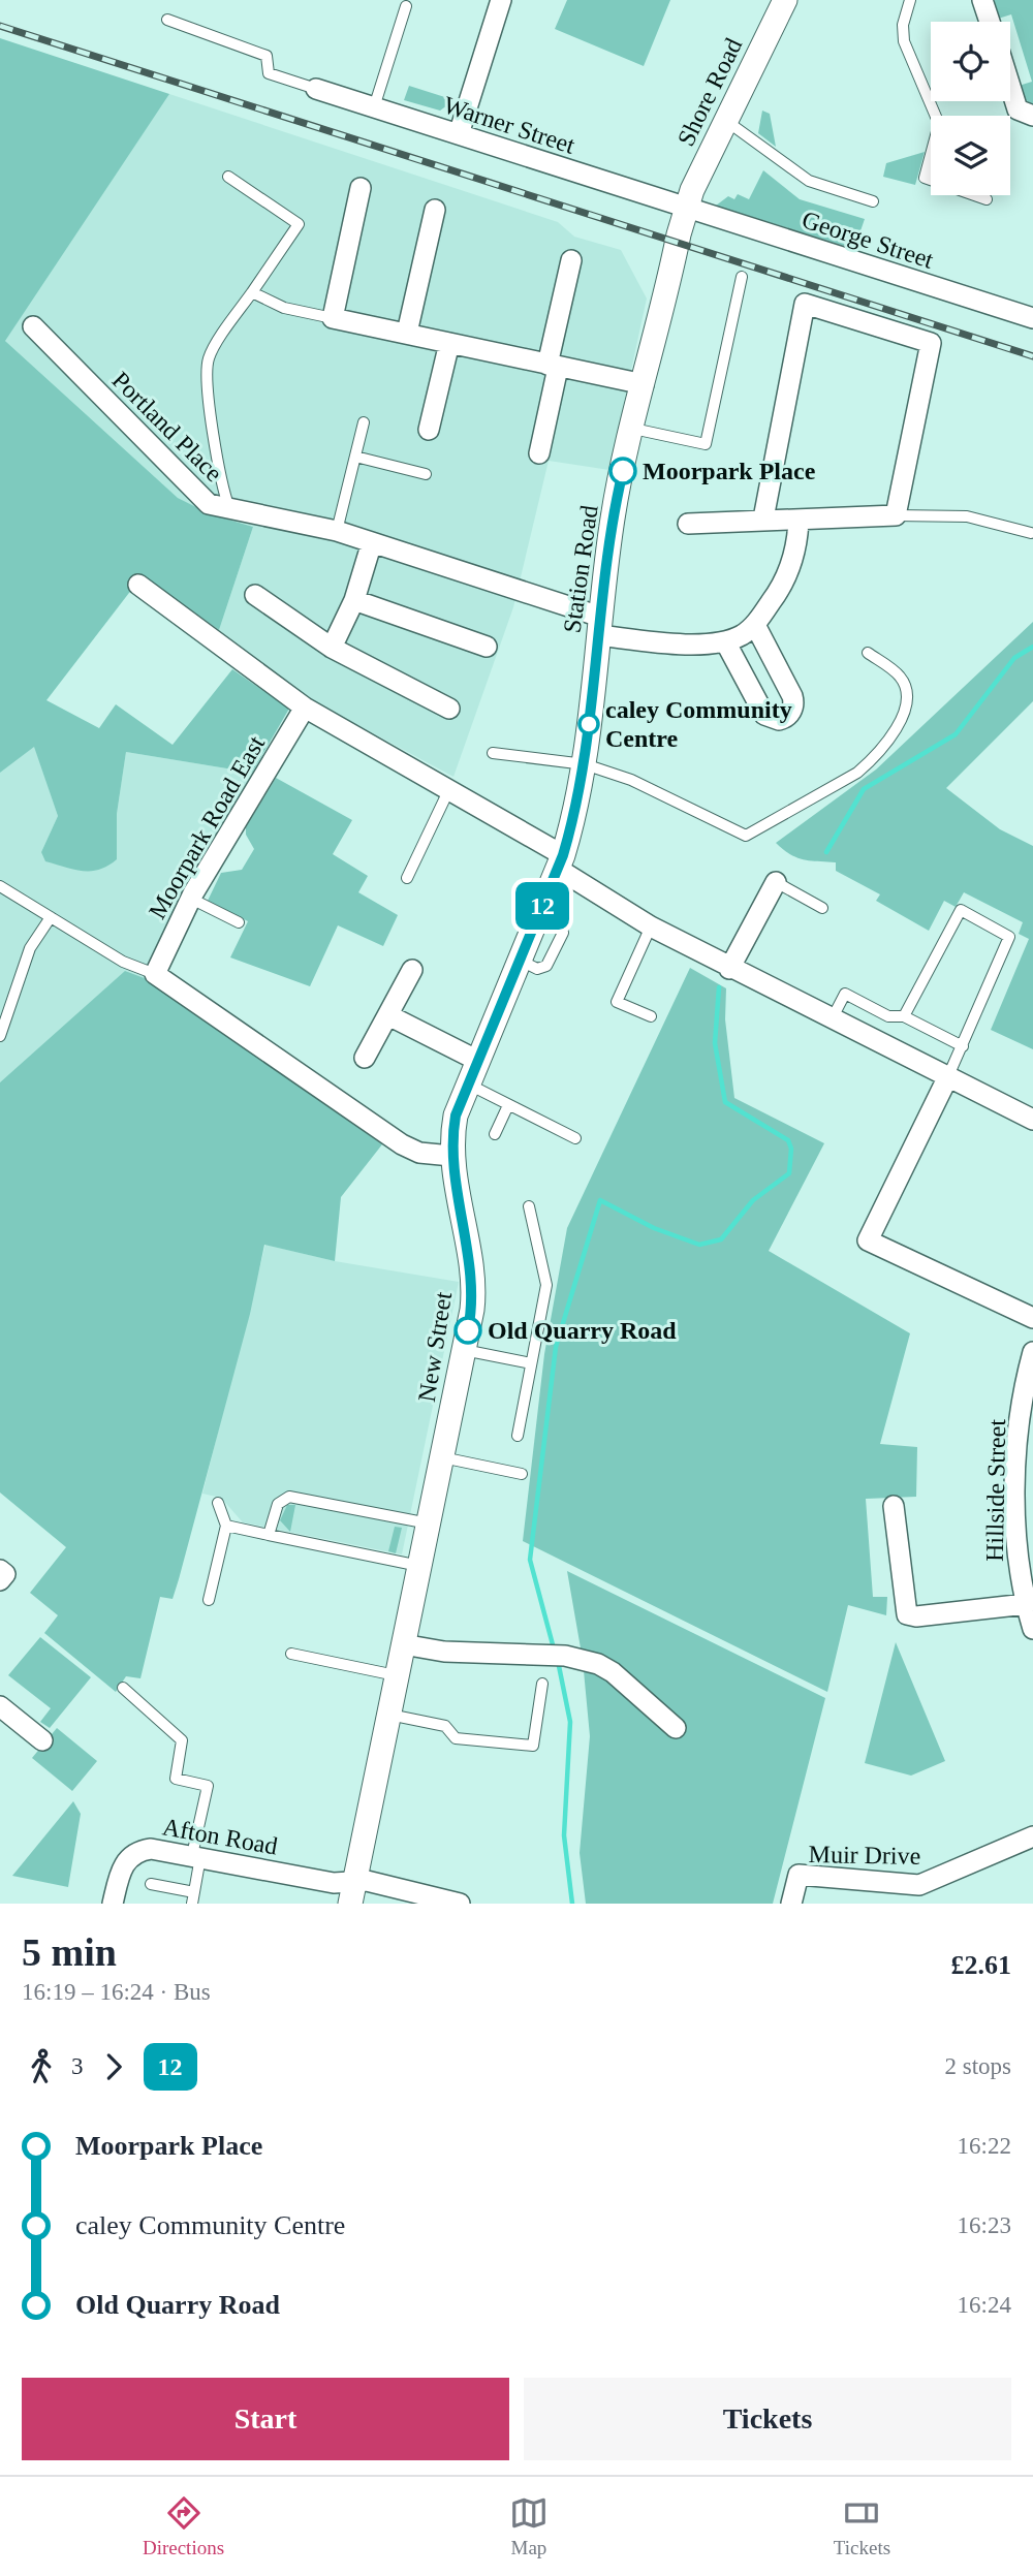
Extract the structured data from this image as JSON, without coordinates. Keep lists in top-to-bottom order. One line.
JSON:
{"streets":{"street":["Shore Road","Warner Street","George Street","Portland Place","Station Road","Moorpark Road East","New Street","Hillside Street","Afton Road","Muir Drive"]},"crossings":[["Shore Road","Warner Street"],["Shore Road","George Street"],["Shore Road","Station Road"],["Warner Street","George Street"],["Warner Street","Station Road"],["George Street","Station Road"],["Portland Place","Station Road"],["Station Road","New Street"],["New Street","Afton Road"]],"places":["Moorpark Place","caley Community Centre","Old Quarry Road"],"lines":["bus line 12"],"page":{"on_map":"12","heading":["5 min","16:19 – 16:24 · Bus","£2.61"],"legs":["3","12","2 stops"],"list":[{"name":"Moorpark Place","value":"16:22"},{"name":"caley Community Centre","value":"16:23"},{"name":"Old Quarry Road","value":"16:24"}],"buttons":["Start","Tickets"],"tabs":["Directions","Map","Tickets"]}}
